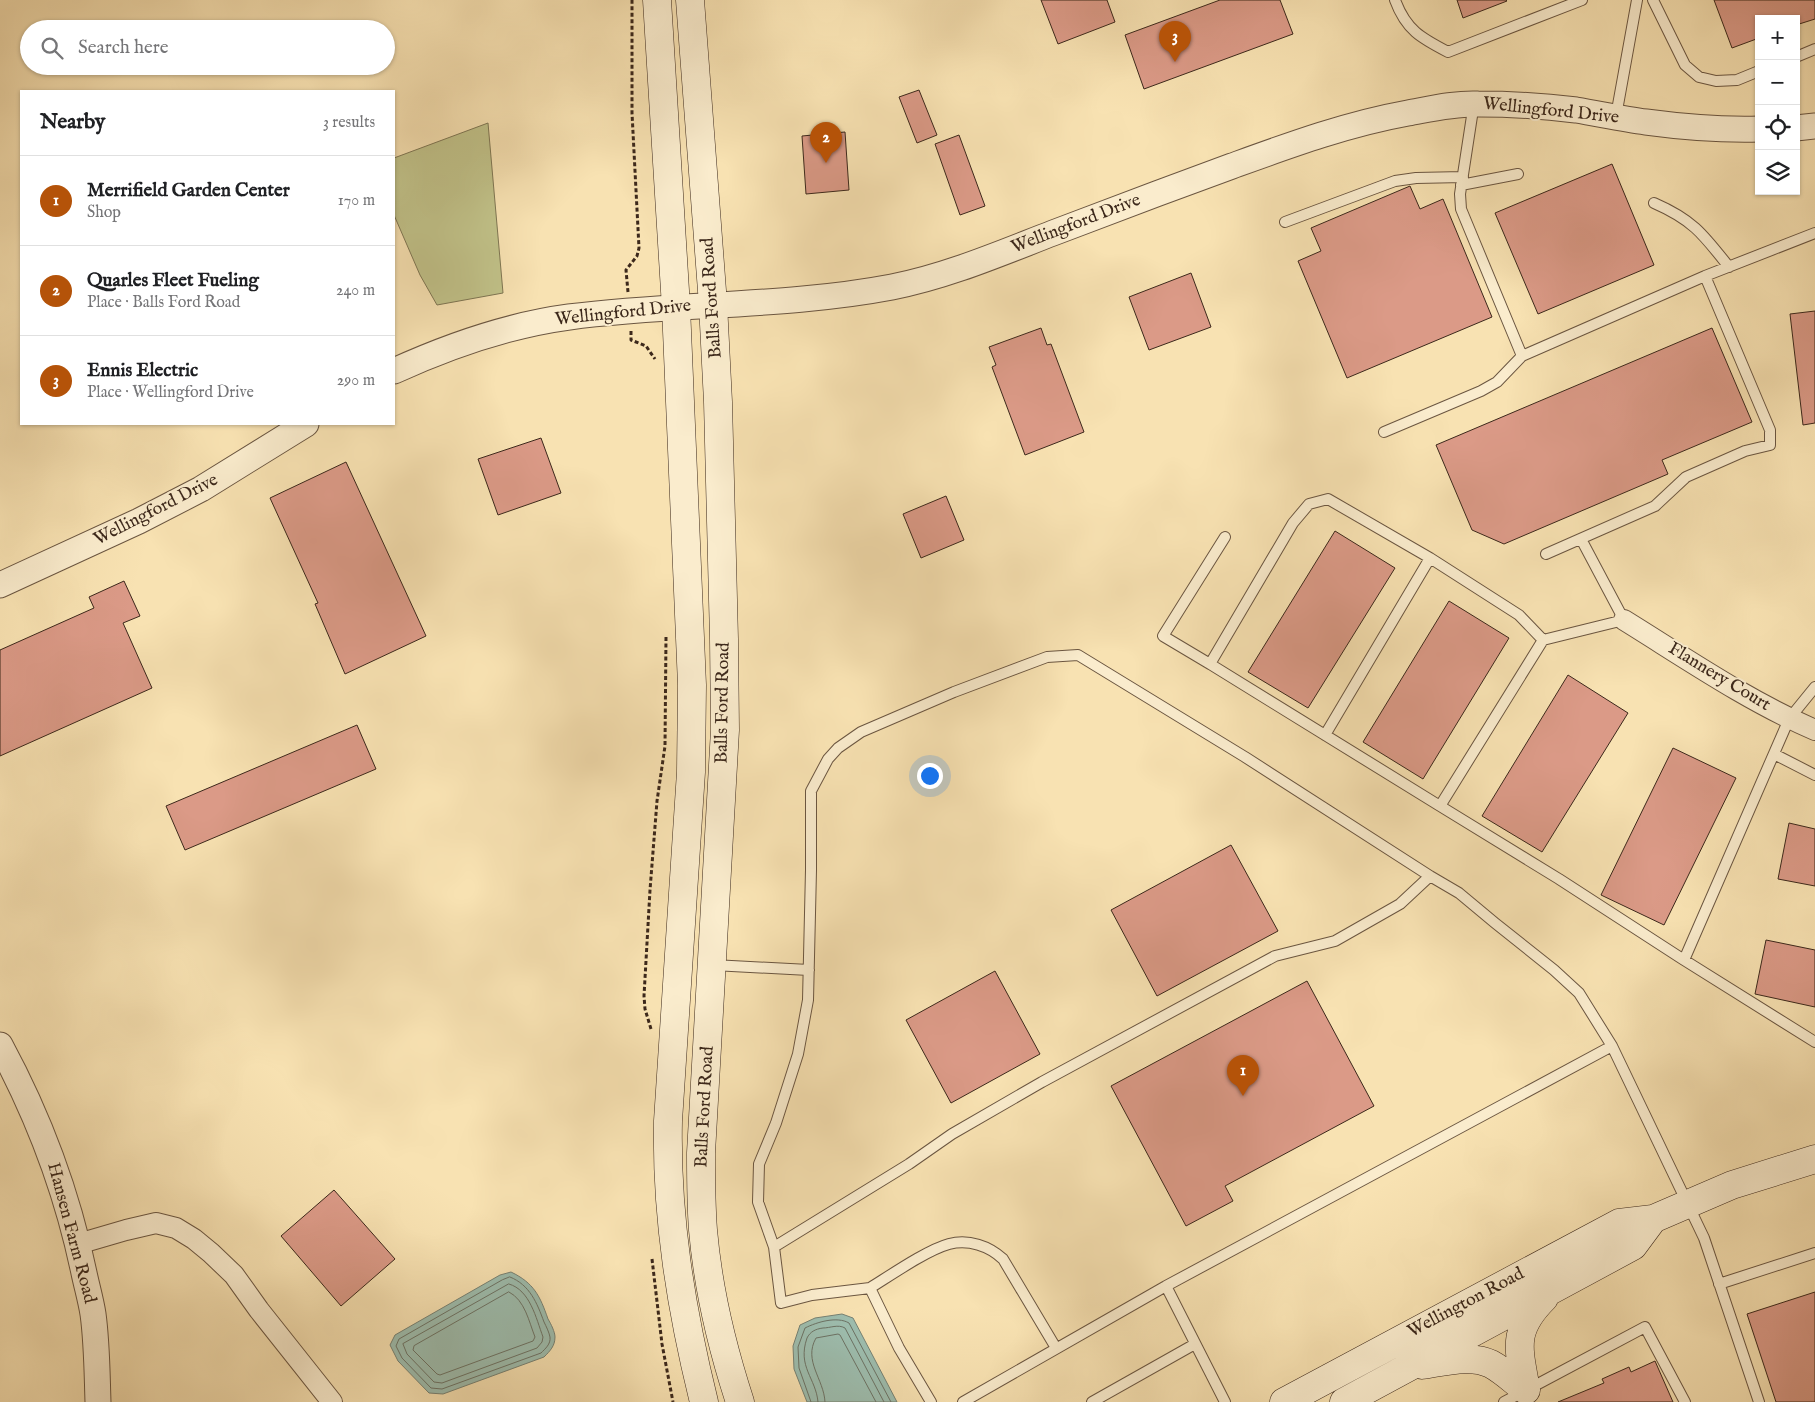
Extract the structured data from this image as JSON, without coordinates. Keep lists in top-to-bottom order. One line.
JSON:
{"streets":{"main road":["Balls Ford Road","Wellington Road"],"street":["Wellingford Drive","Flannery Court","Hansen Farm Road"]},"crossings":[["Wellingford Drive","Balls Ford Road"]],"page":{"map_buttons":["+","−"],"search":"Search here","pins":["3","2","1"],"heading":["Nearby","3 results"],"list":[{"mark":"1","name":"Merrifield Garden Center","note":"Shop","value":"170 m"},{"mark":"2","name":"Quarles Fleet Fueling","note":"Place · Balls Ford Road","value":"240 m"},{"mark":"3","name":"Ennis Electric","note":"Place · Wellingford Drive","value":"290 m"}]}}
